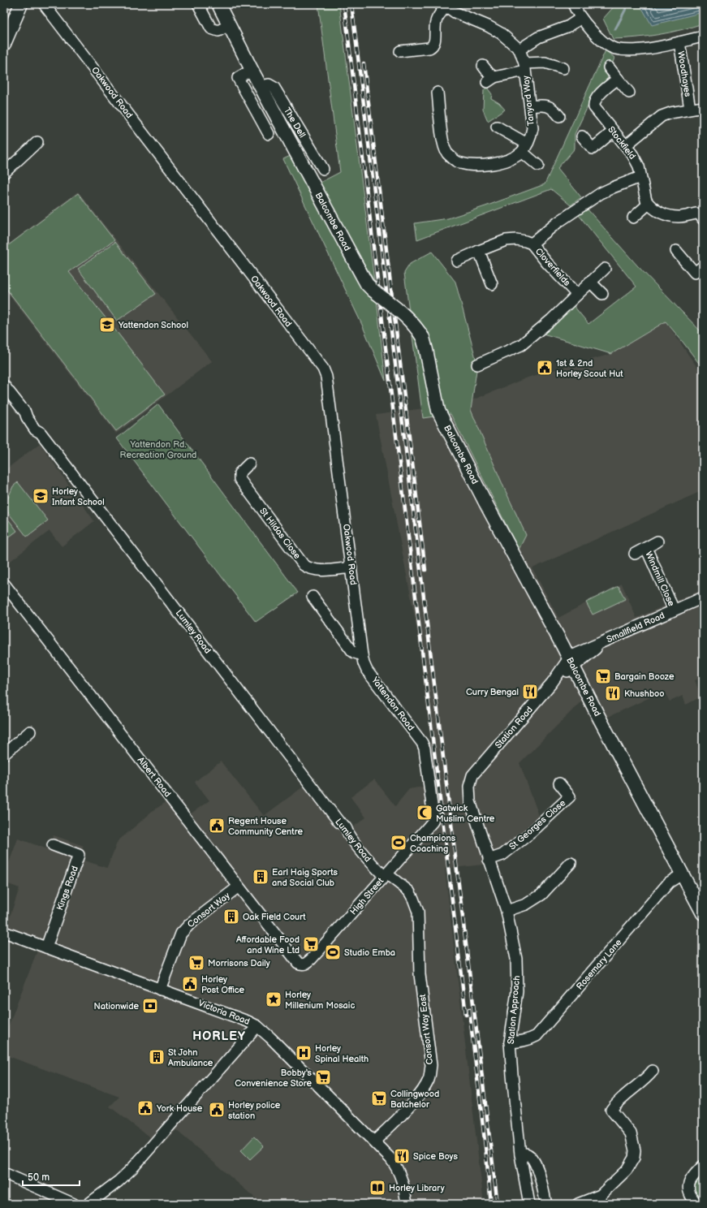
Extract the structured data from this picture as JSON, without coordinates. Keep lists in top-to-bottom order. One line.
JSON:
{"streets":{"main road":["Balcombe Road"],"street":["Woodhayes","Oakwood Road","Tanyard Way","The Dell","Stockfield","Cloverfields","St Hildas Close","Windmill Close","Smallfield Road","Lumley Road","Yattendon Road","Station Road","Albert Road","St Georges Close","Kings Road","High Street","Consort Way","Rosemary Lane","Station Approach","Victoria Road","Consort Way East"]},"crossings":[["Woodhayes","Stockfield"],["Oakwood Road","St Hildas Close"],["Oakwood Road","Yattendon Road"],["The Dell","Balcombe Road"],["Stockfield","Cloverfields"],["Balcombe Road","Smallfield Road"],["Balcombe Road","Station Road"],["Balcombe Road","Rosemary Lane"],["Windmill Close","Smallfield Road"],["Smallfield Road","Station Road"],["Lumley Road","High Street"],["Lumley Road","Consort Way East"],["Yattendon Road","High Street"],["Station Road","Station Approach"],["Albert Road","High Street"],["Albert Road","Consort Way"],["St Georges Close","Station Approach"],["Kings Road","Victoria Road"],["High Street","Consort Way East"],["Consort Way","Victoria Road"],["Rosemary Lane","Station Approach"],["Victoria Road","Consort Way East"]],"districts":["HORLEY"],"parks":["Yattendon Rd. Recreation Ground"],"places":{"school or university":["Yattendon School","Horley Infant School"],"public building":["1st & 2nd Horley Scout Hut","Regent House Community Centre","Horley Post Office","York House","Horley police station"],"supermarket":["Bargain Booze","Affordable Food and Wine Ltd","Morrisons Daily","Bobby's Convenience Store","Collingwood Batchelor"],"restaurant":["Curry Bengal","Khushboo","Spice Boys"],"mosque":["Gatwick Muslim Centre"],"sports":["Champions Coaching","Studio Emba"],"building":["Earl Haig Sports and Social Club","Oak Field Court","St John Ambulance"],"place":["Horley Millenium Mosaic"],"bank":["Nationwide"],"hospital":["Horley Spinal Health"],"library":["Horley Library"]},"scale_bar":"50 m"}
